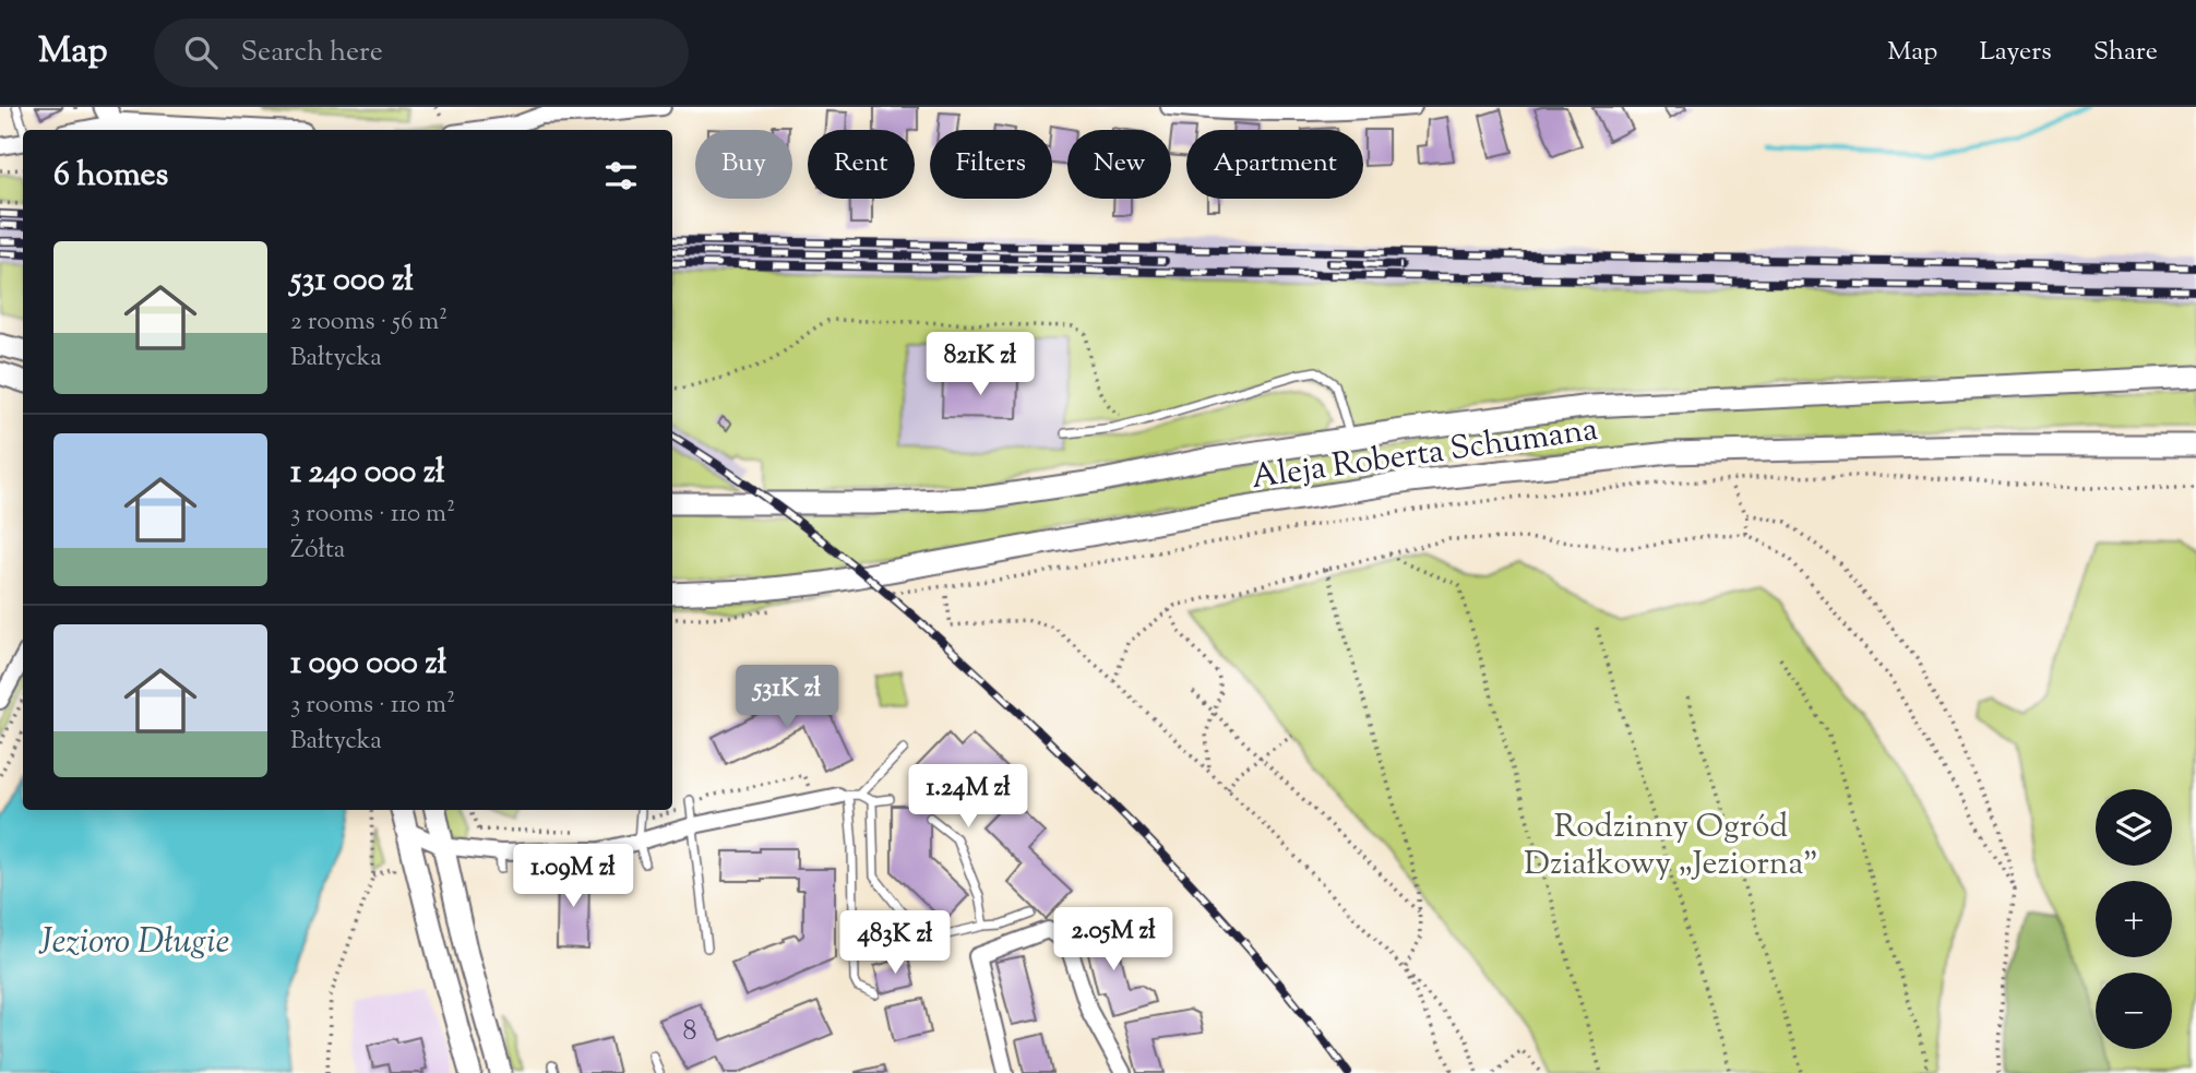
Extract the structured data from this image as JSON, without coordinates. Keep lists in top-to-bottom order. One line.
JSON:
{"streets":{"main road":["Aleja Roberta Schumana"]},"water":["Jezioro Długie"],"parks":["Rodzinny Ogród Działkowy „Jeziorna”"],"house_numbers":["8"],"page":{"header":"Map","search":"Search here","nav":["Map","Layers","Share"],"chip":["Buy","Rent","Filters","New","Apartment"],"heading":"6 homes","list":[{"name":"531 000 zł","note":"2 rooms · 56 m² · Bałtycka"},{"name":"1 240 000 zł","note":"3 rooms · 110 m² · Żółta"},{"name":"1 090 000 zł","note":"3 rooms · 110 m² · Bałtycka"}],"price":["821K zł","531K zł","1.24M zł","1.09M zł","2.05M zł","483K zł"],"map_buttons":["+","−"]}}
